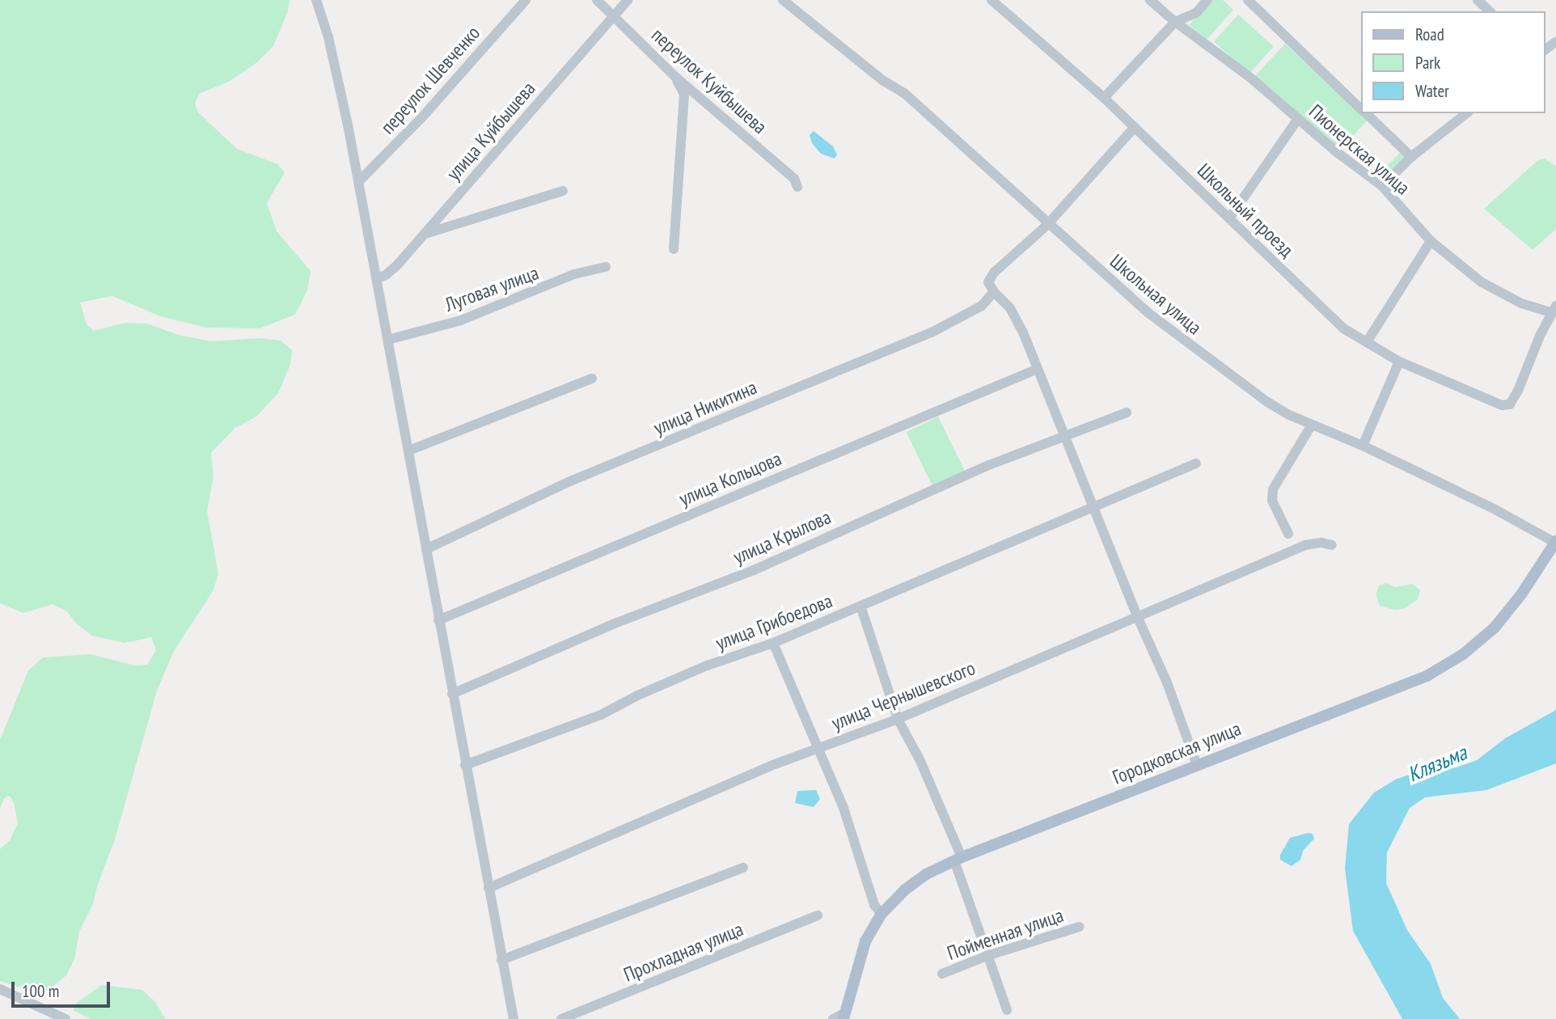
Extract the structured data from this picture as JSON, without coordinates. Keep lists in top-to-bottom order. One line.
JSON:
{"streets":{"main road":["Городковская улица"],"street":["переулок Шевченко","переулок Куйбышева","улица Куйбышева","Пионерская улица","Школьный проезд","Луговая улица","Школьная улица","улица Никитина","улица Кольцова","улица Крылова","улица Грибоедова","улица Чернышевского","Пойменная улица","Прохладная улица"]},"crossings":[["переулок Куйбышева","улица Куйбышева"],["Пионерская улица","Школьный проезд"],["Школьная улица","Городковская улица"]],"water":["Клязьма"],"legend":["Road","Park","Water"],"scale_bar":"100 m"}
